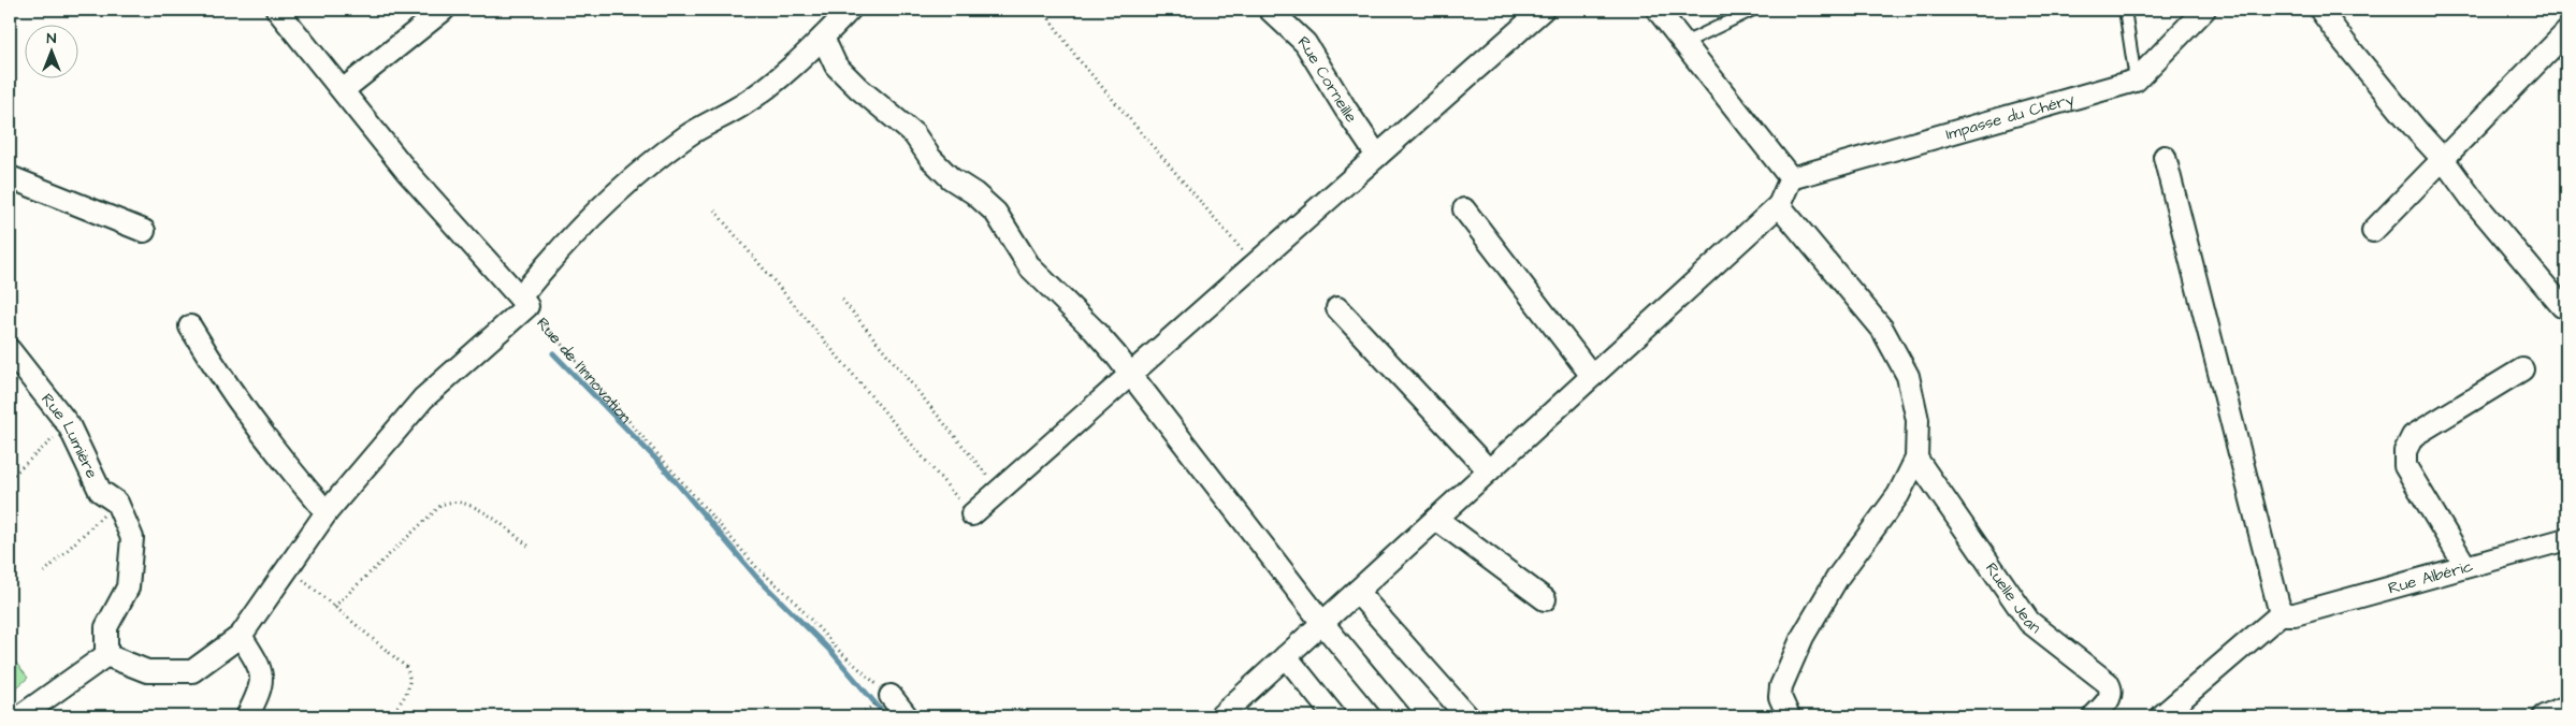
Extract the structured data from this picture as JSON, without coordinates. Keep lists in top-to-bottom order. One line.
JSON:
{"streets":{"street":["Rue Corneille","Impasse du Chéry","Rue Lumière","Rue Albéric","Ruelle Jean"],"path":["Rue de l'Innovation"]},"north":"top"}
